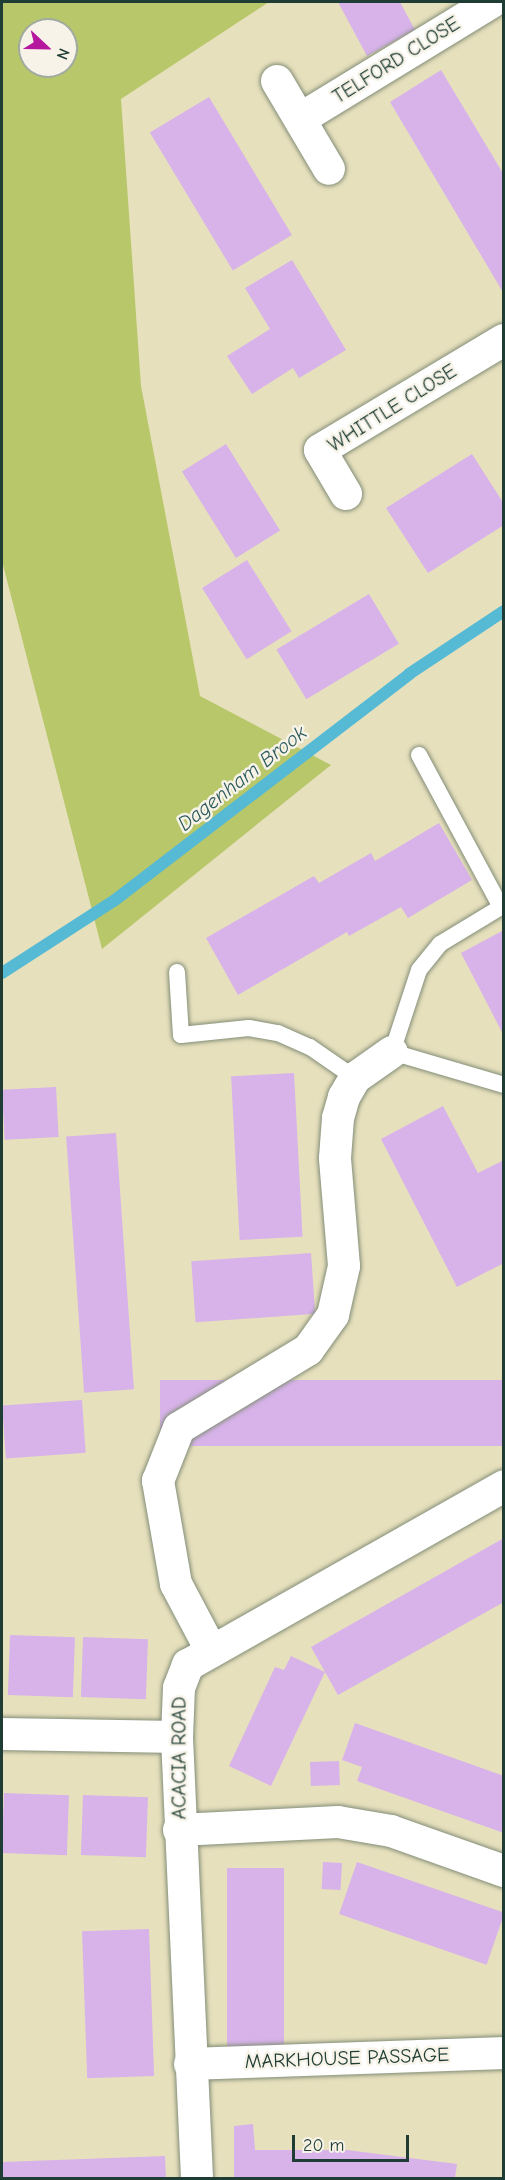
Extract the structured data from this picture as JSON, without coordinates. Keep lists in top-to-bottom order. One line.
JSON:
{"streets":{"street":["TELFORD CLOSE","WHITTLE CLOSE","ACACIA ROAD","MARKHOUSE PASSAGE"]},"crossings":[["ACACIA ROAD","MARKHOUSE PASSAGE"]],"water":["Dagenham Brook"],"scale_bar":"20 m","north":"right"}
